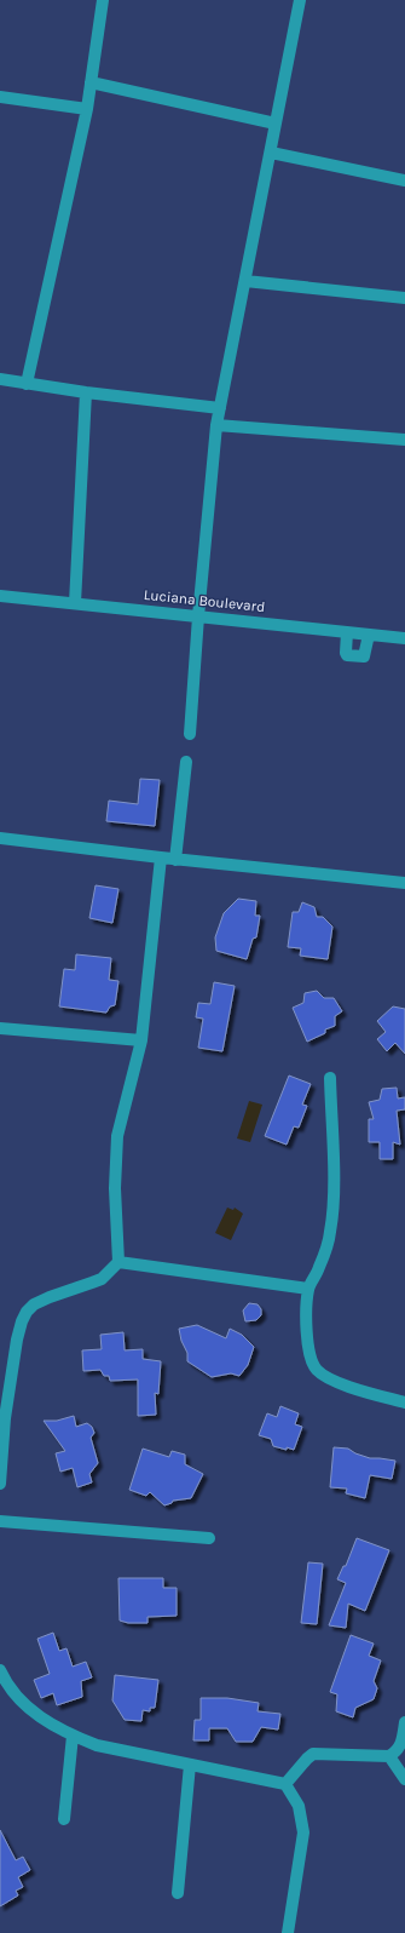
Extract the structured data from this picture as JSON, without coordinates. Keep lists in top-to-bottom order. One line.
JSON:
{"streets":{"street":["Luciana Boulevard"]}}
